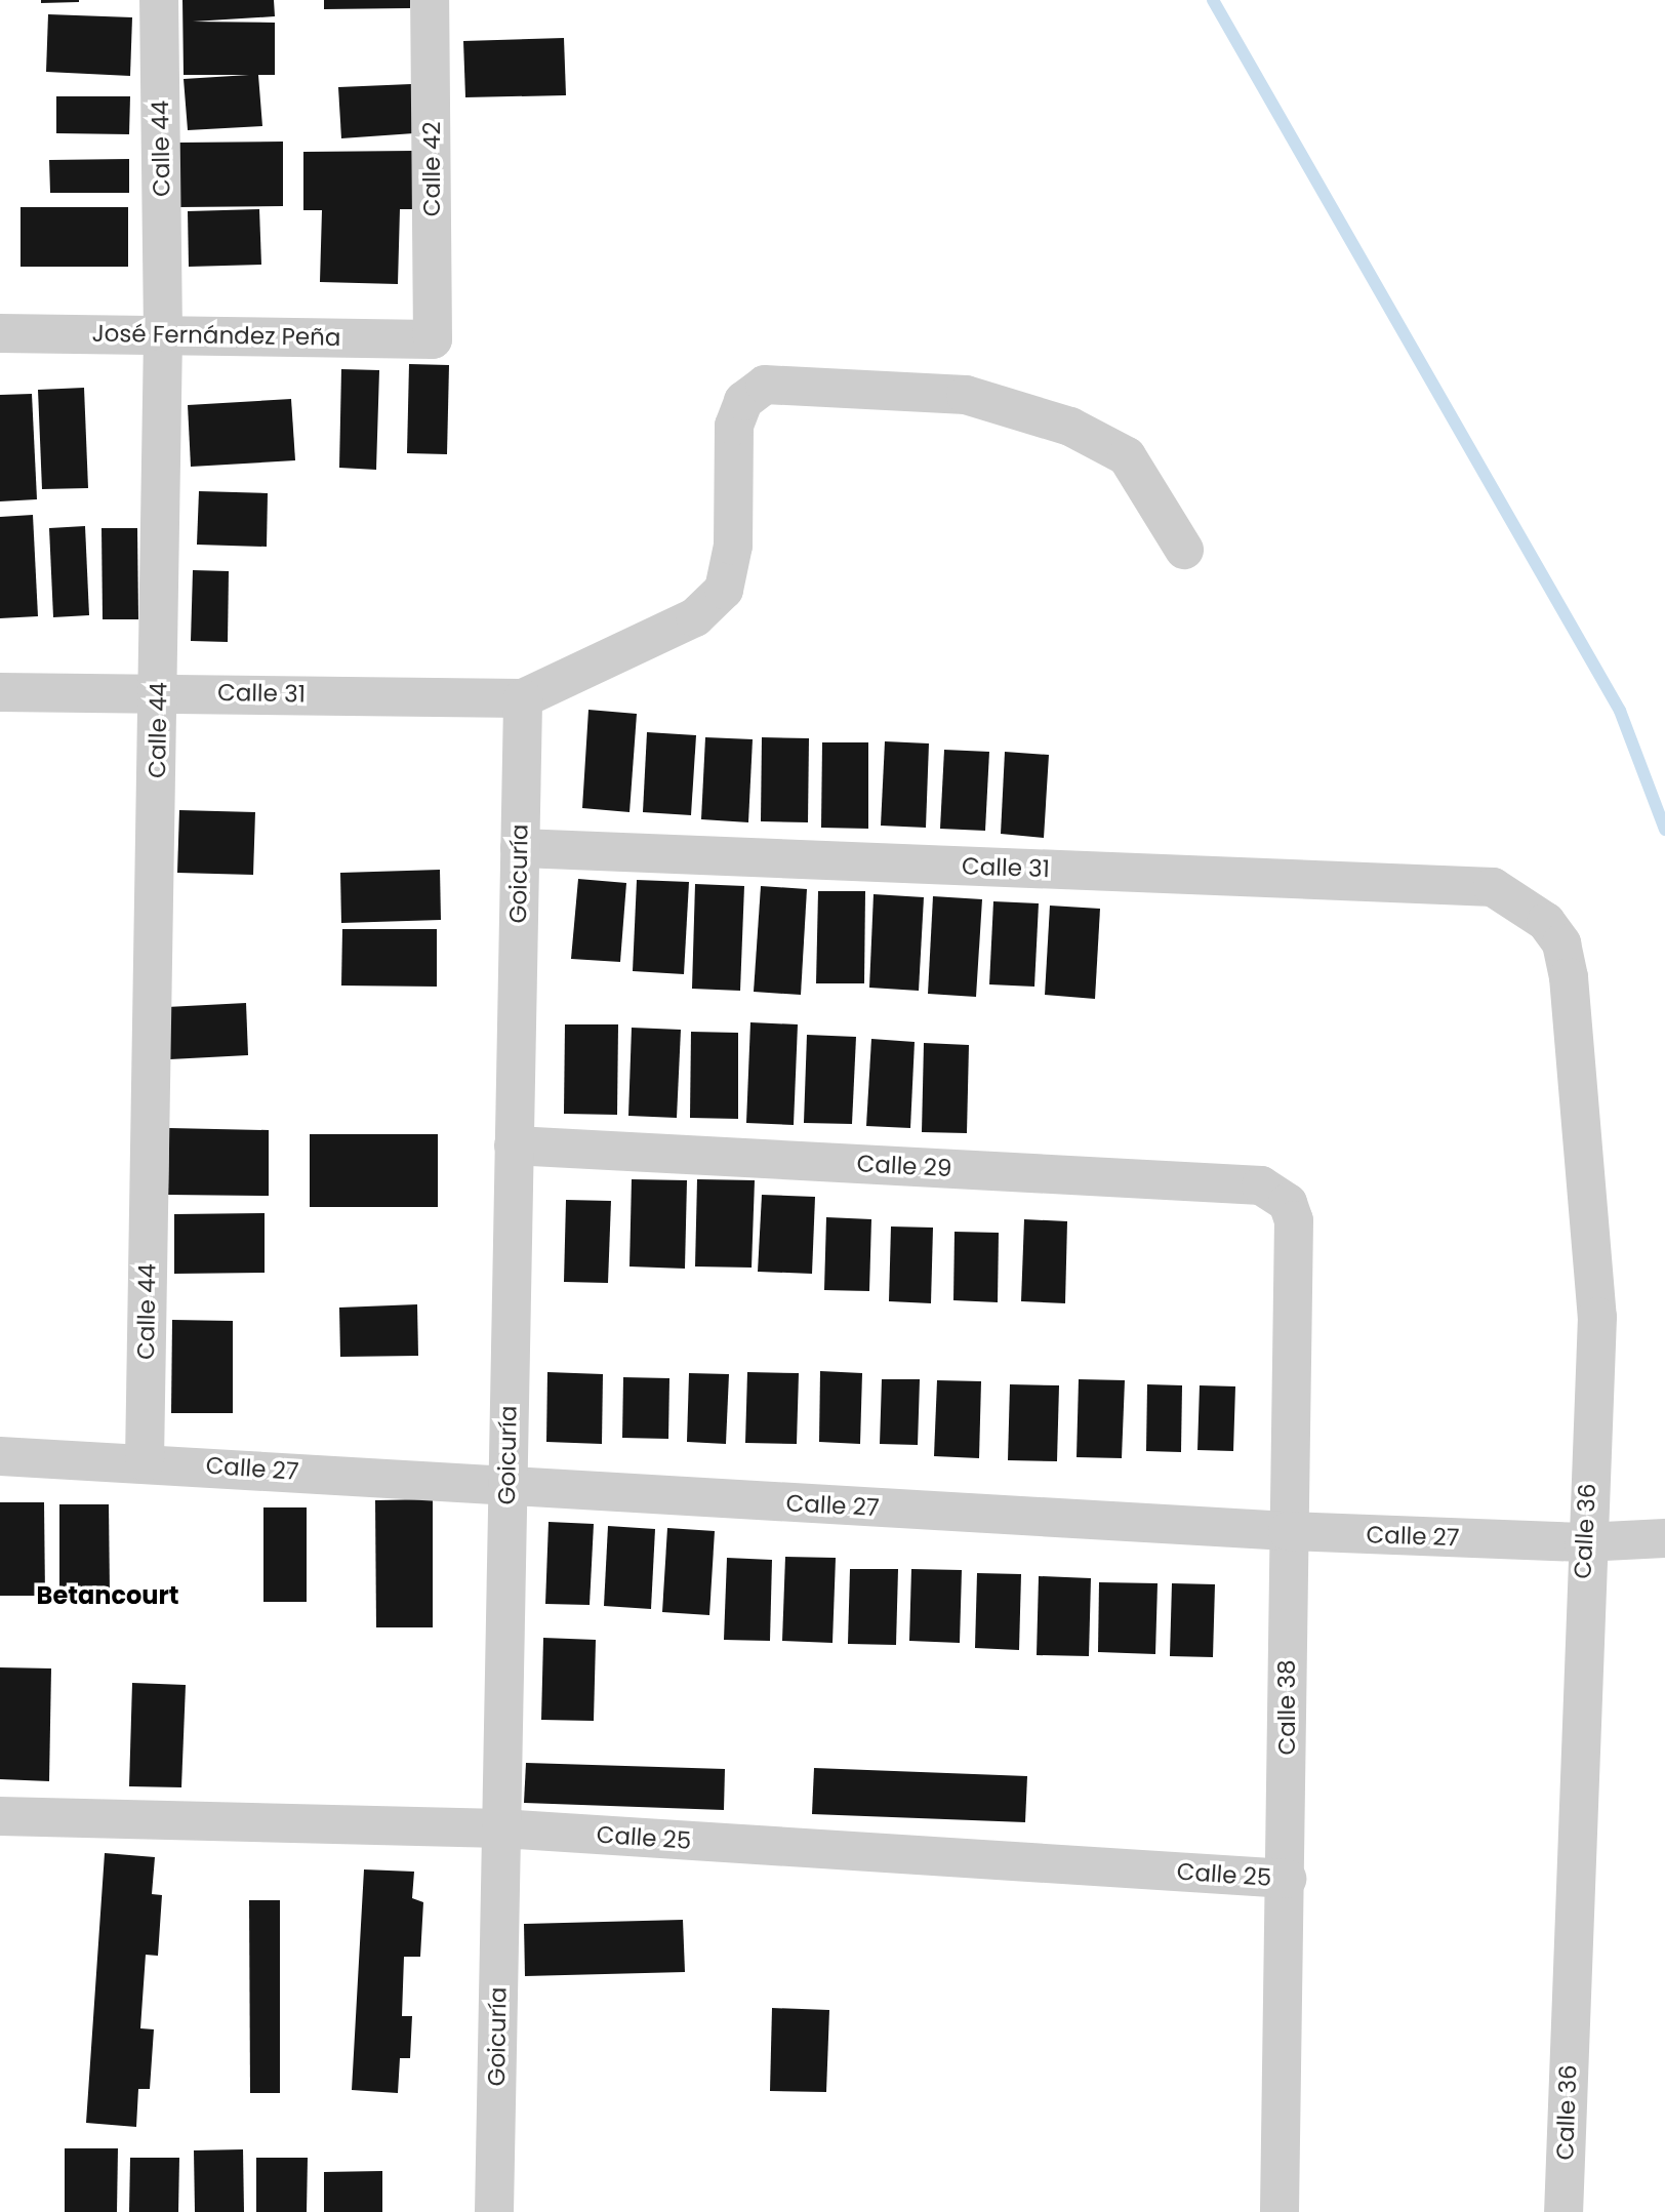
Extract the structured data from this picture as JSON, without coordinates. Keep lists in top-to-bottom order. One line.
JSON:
{"streets":{"street":["Calle 44","Calle 42","José Fernández Peña","Calle 31","Goicuría","Calle 29","Calle 27","Calle 36","Calle 38","Calle 25"]},"crossings":[["Calle 44","José Fernández Peña"],["Calle 44","Calle 31"],["Calle 44","Calle 27"],["Calle 42","José Fernández Peña"],["Calle 31","Goicuría"],["Calle 31","Calle 36"],["Goicuría","Calle 29"],["Goicuría","Calle 27"],["Goicuría","Calle 25"],["Calle 29","Calle 38"],["Calle 27","Calle 36"],["Calle 27","Calle 38"],["Calle 38","Calle 25"]],"districts":["Betancourt"]}
